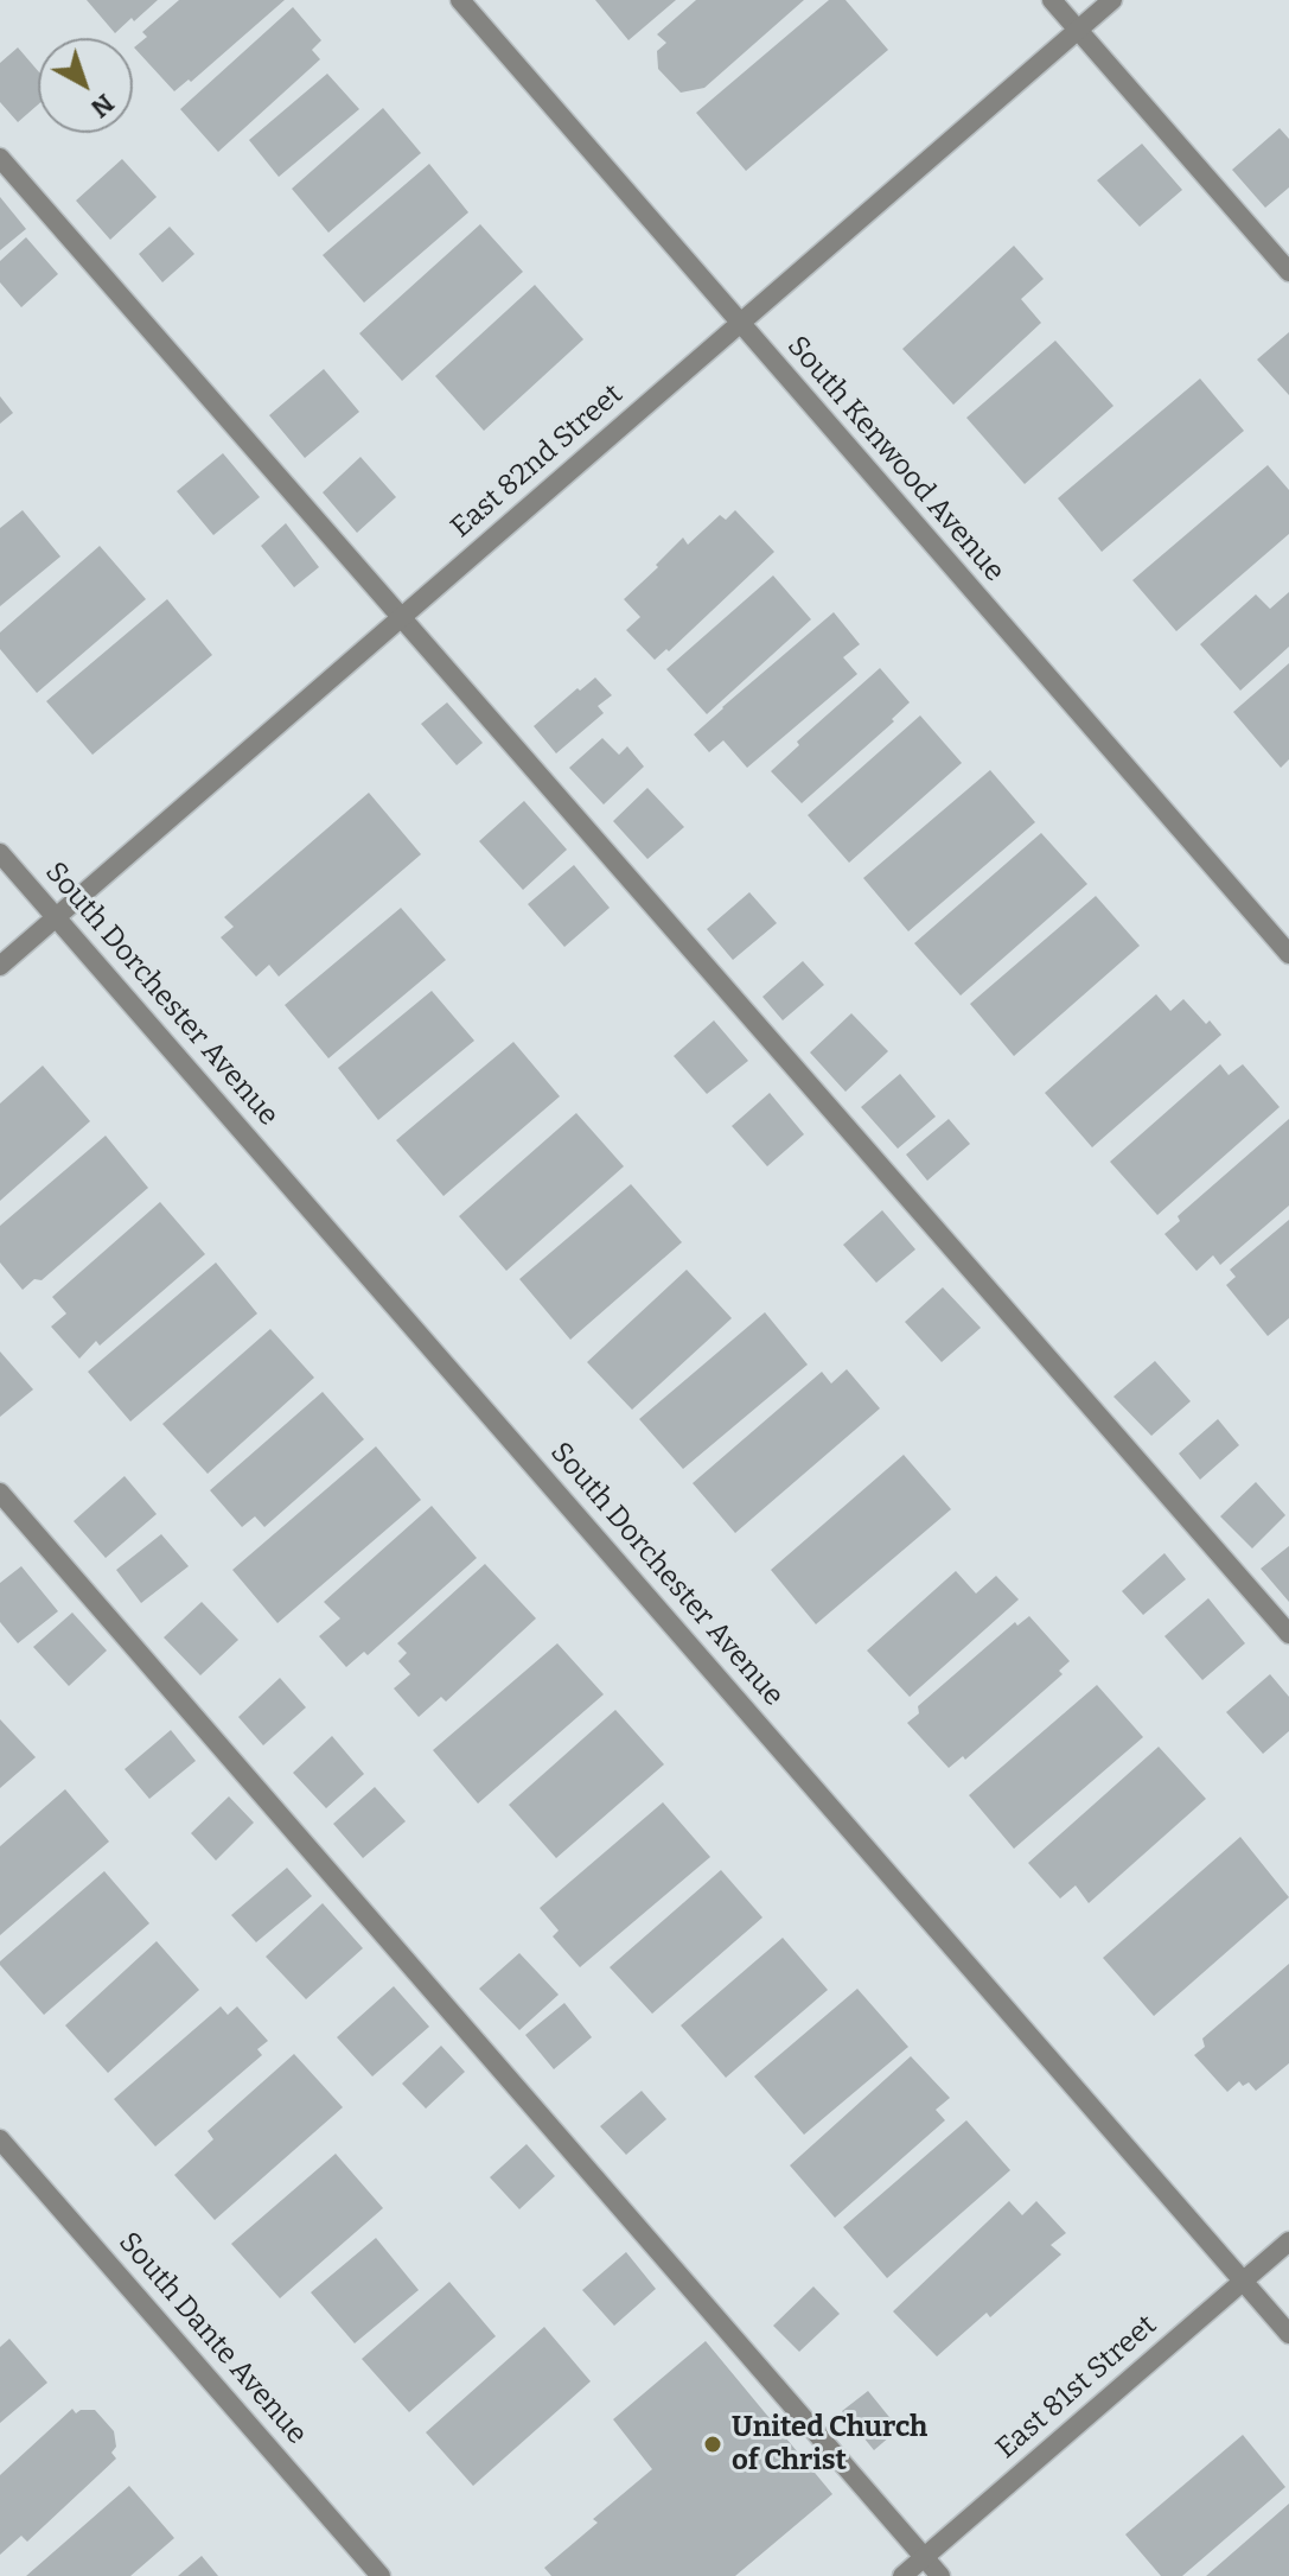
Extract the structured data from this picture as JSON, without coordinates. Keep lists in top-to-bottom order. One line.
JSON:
{"streets":{"street":["South Kenwood Avenue","East 82nd Street","South Dorchester Avenue","South Dante Avenue","East 81st Street"]},"crossings":[["South Kenwood Avenue","East 82nd Street"],["East 82nd Street","South Dorchester Avenue"],["South Dorchester Avenue","East 81st Street"]],"places":["United Church of Christ"],"north":"bottom right"}
